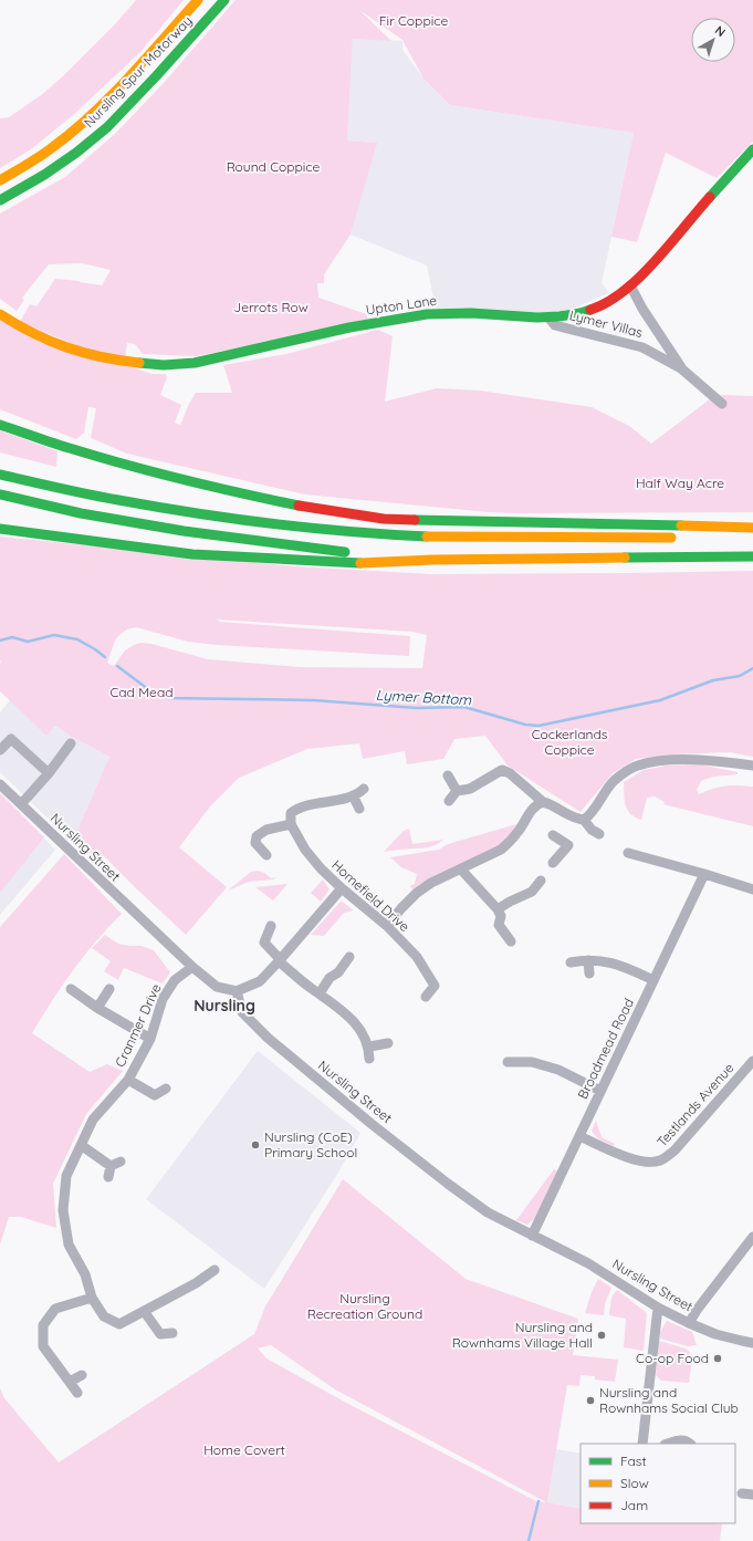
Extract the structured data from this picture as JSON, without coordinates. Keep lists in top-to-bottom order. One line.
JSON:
{"streets":{"main road":["Nursling Spur Motorway","Upton Lane"],"street":["Lymer Villas","Nursling Street","Homefield Drive","Cranmer Drive","Broadmead Road","Testlands Avenue"]},"crossings":[["Upton Lane","Lymer Villas"],["Nursling Street","Cranmer Drive"],["Nursling Street","Broadmead Road"],["Broadmead Road","Testlands Avenue"]],"districts":["Nursling"],"water":["Lymer Bottom"],"parks":["Fir Coppice","Round Coppice","Jerrots Row","Half Way Acre","Cad Mead","Cockerlands Coppice","Nursling Recreation Ground","Home Covert"],"places":["Nursling (CoE) Primary School","Nursling and Rownhams Village Hall","Co-op Food","Nursling and Rownhams Social Club"],"legend":["Fast","Slow","Jam"],"north":"top right"}
